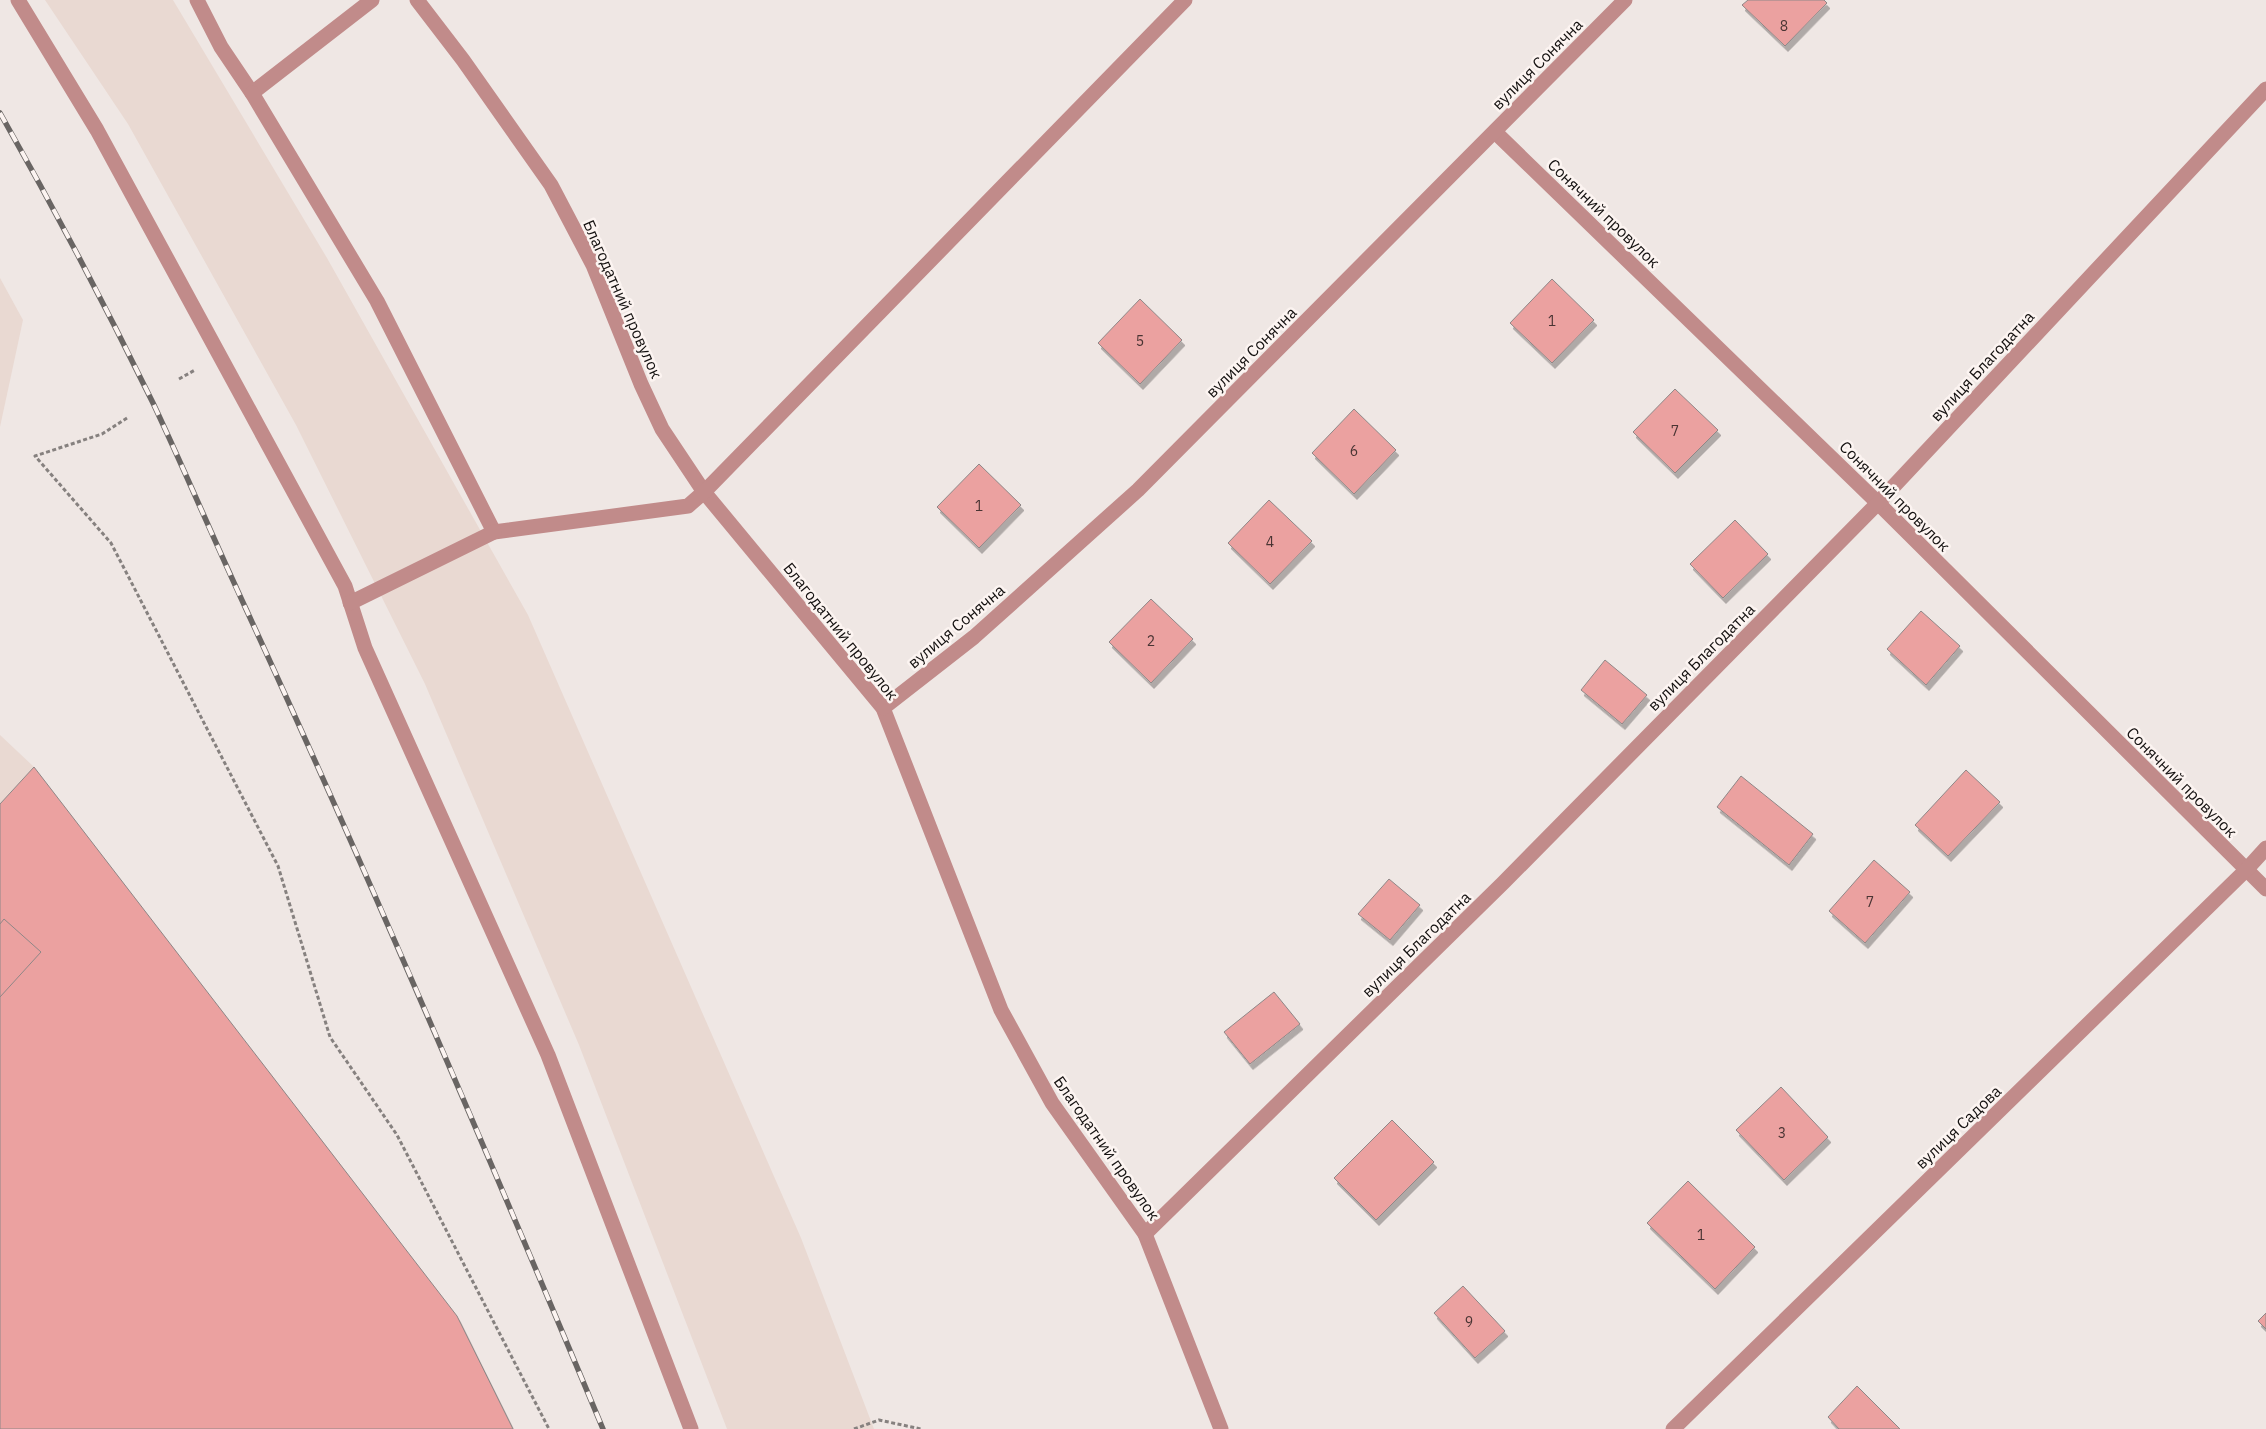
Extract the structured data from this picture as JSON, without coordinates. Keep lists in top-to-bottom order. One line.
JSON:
{"streets":{"street":["вулиця Сонячна","Сонячний провулок","Благодатний провулок","вулиця Благодатна","вулиця Садова"]},"crossings":[["вулиця Сонячна","Сонячний провулок"],["вулиця Сонячна","Благодатний провулок"],["Сонячний провулок","вулиця Благодатна"],["Сонячний провулок","вулиця Садова"],["Благодатний провулок","вулиця Благодатна"]],"house_numbers":["8","1","5","7","6","1","4","2","7","3","1","9"]}
